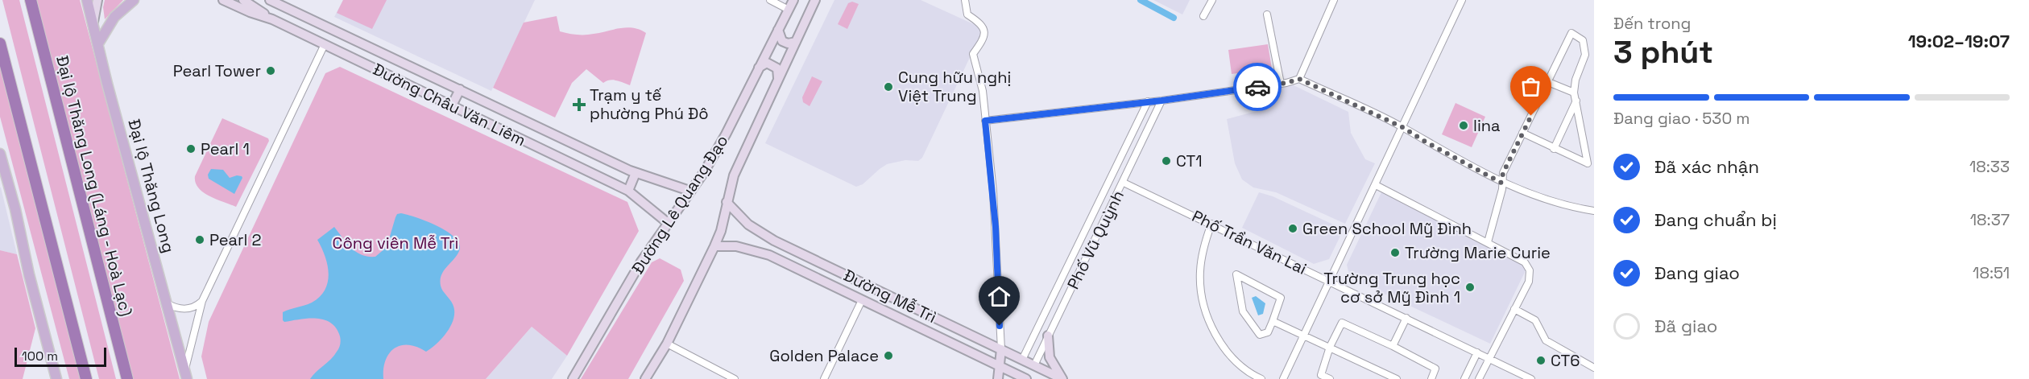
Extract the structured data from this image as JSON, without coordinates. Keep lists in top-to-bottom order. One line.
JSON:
{"streets":{"highway":["Đại lộ Thăng Long (Láng - Hoà Lạc)"],"main road":["Đường Châu Văn Liêm","Đại lộ Thăng Long","Đường Lê Quang Đạo","Phố Vũ Quỳnh","Đường Mễ Trì"],"street":["Phố Trần Văn Lai"]},"crossings":[["Đường Châu Văn Liêm","Đường Lê Quang Đạo"],["Đường Lê Quang Đạo","Đường Mễ Trì"],["Phố Vũ Quỳnh","Phố Trần Văn Lai"],["Phố Vũ Quỳnh","Đường Mễ Trì"]],"parks":["Công viên Mễ Trì"],"places":{"other":["Pearl Tower","Cung hữu nghị Việt Trung","lina","Pearl 1","CT1","Green School Mỹ Đình","Pearl 2","Trường Marie Curie","Trường Trung học cơ sở Mỹ Đình 1","Golden Palace","CT6"],"health":["Trạm y tế phường Phú Đô"]},"scale_bar":"100 m","page":{"heading":["3 phút","Đến trong","19:02–19:07"],"bar":"Đang giao · 530 m","list":[["Đã xác nhận","18:33"],["Đang chuẩn bị","18:37"],["Đang giao","18:51"],"Đã giao"],"scale":"100 m"}}
